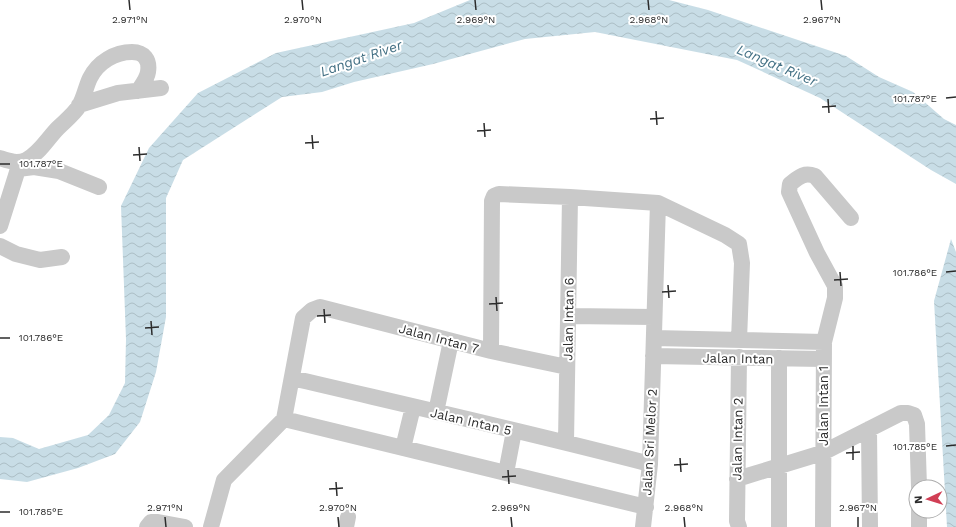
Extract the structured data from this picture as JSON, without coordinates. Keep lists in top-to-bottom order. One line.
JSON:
{"streets":{"street":["Jalan Intan 6","Jalan Intan 7","Jalan Intan","Jalan Intan 1","Jalan Intan 5","Jalan Intan 2","Jalan Sri Melor 2"]},"crossings":[["Jalan Intan 6","Jalan Intan 7"],["Jalan Intan 6","Jalan Intan 5"],["Jalan Intan 7","Jalan Intan 5"],["Jalan Intan","Jalan Intan 1"],["Jalan Intan","Jalan Intan 2"],["Jalan Intan","Jalan Sri Melor 2"],["Jalan Intan 5","Jalan Sri Melor 2"]],"water":["Langat River"],"north":"left","coordinates":["2.971°N","2.970°N","2.969°N","2.968°N","2.967°N","101.787°E","101.786°E","101.785°E"]}
